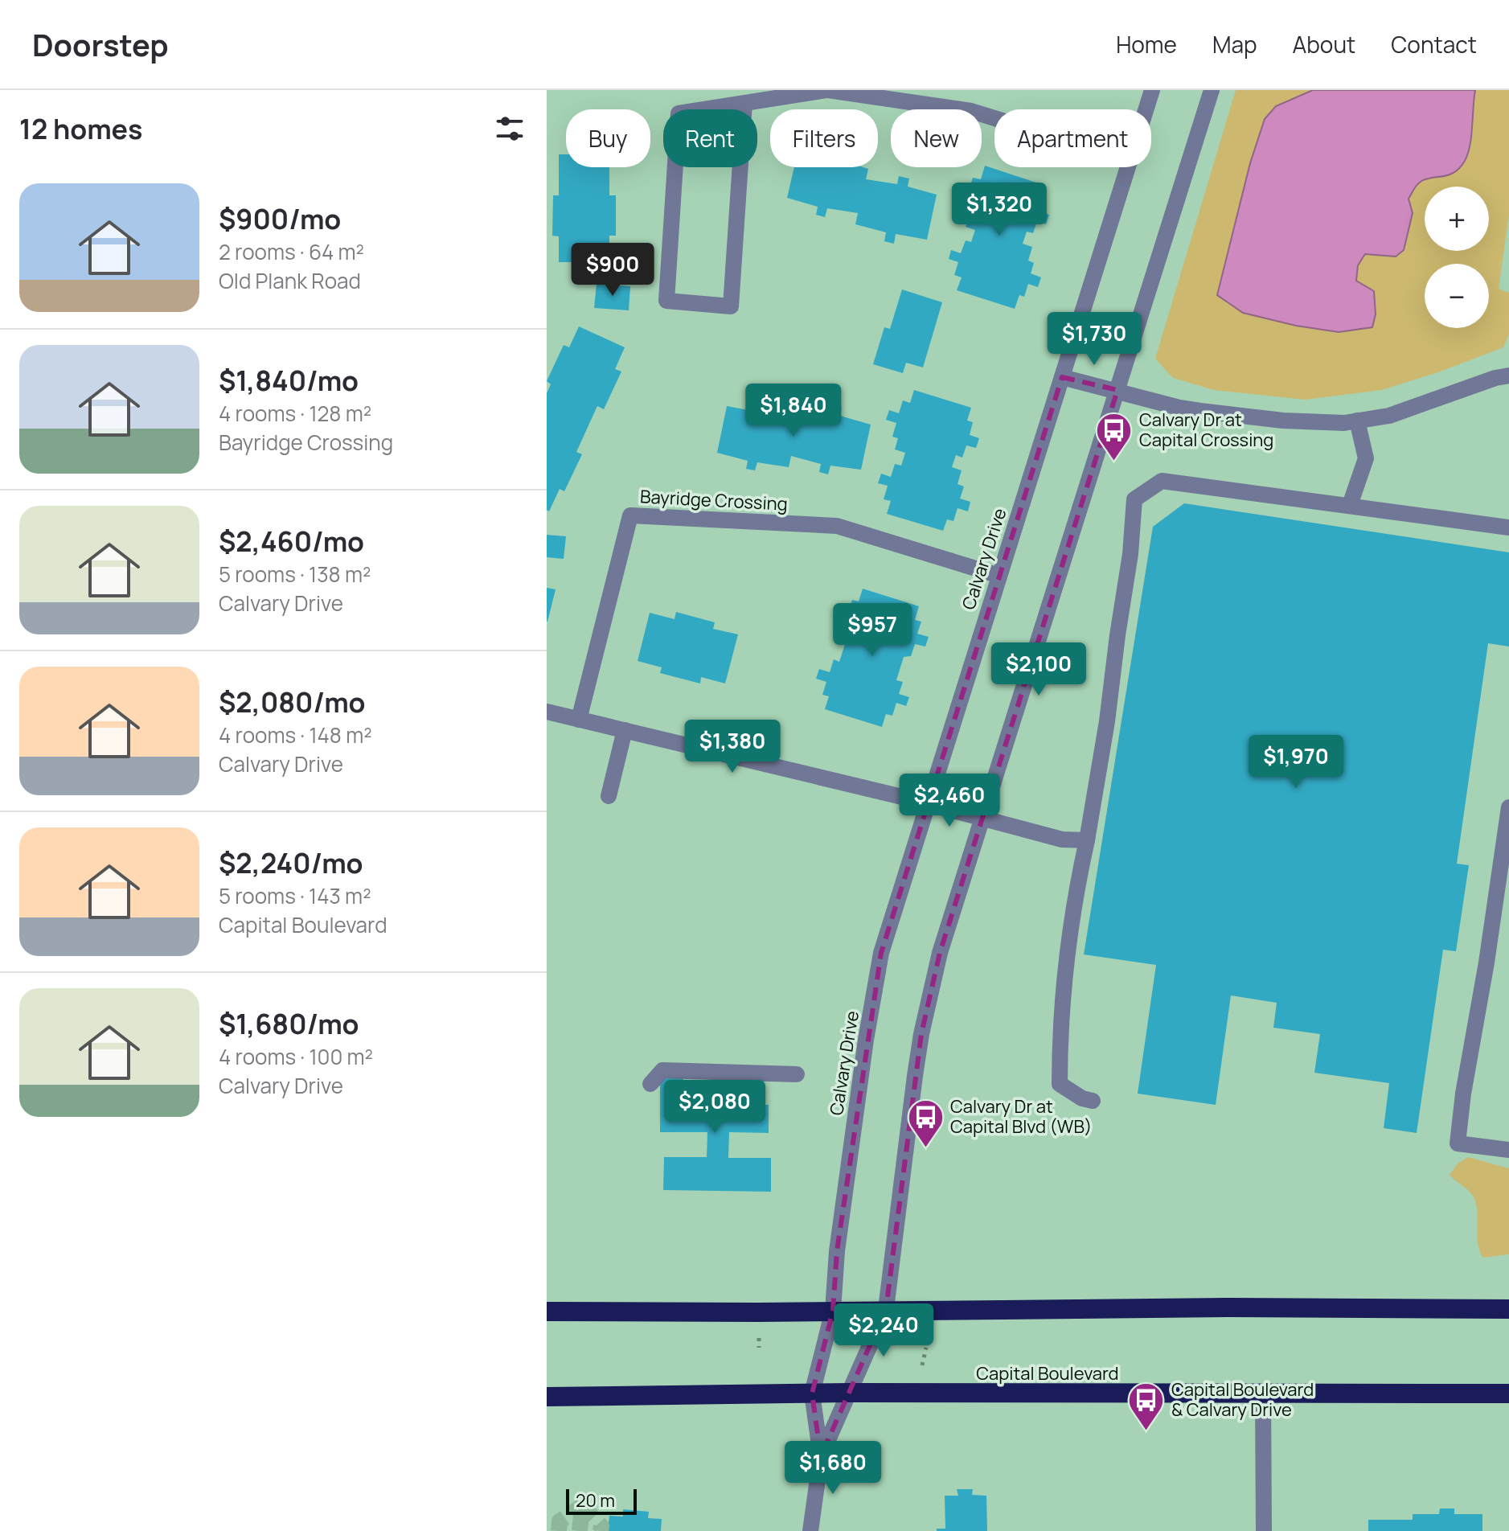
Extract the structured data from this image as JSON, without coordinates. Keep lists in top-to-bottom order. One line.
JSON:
{"streets":{"highway":["Capital Boulevard"],"street":["Bayridge Crossing","Calvary Drive"]},"crossings":[["Bayridge Crossing","Calvary Drive"],["Calvary Drive","Capital Boulevard"]],"places":{"bus stop":["Calvary Dr at Capital Crossing","Calvary Dr at Capital Blvd (WB)","Capital Boulevard & Calvary Drive"]},"scale_bar":"20 m","page":{"header":"Doorstep","nav":["Home","Map","About","Contact"],"heading":"12 homes","chip":["Buy","Rent","Filters","New","Apartment"],"list":[{"name":"$900/mo","note":"2 rooms · 64 m² · Old Plank Road"},{"name":"$1,840/mo","note":"4 rooms · 128 m² · Bayridge Crossing"},{"name":"$2,460/mo","note":"5 rooms · 138 m² · Calvary Drive"},{"name":"$2,080/mo","note":"4 rooms · 148 m² · Calvary Drive"},{"name":"$2,240/mo","note":"5 rooms · 143 m² · Capital Boulevard"},{"name":"$1,680/mo","note":"4 rooms · 100 m² · Calvary Drive"}],"price":["$1,320","$900","$1,730","$1,840","$957","$2,100","$1,380","$1,970","$2,460","$2,080","$2,240","$1,680"],"map_buttons":["+","−"],"scale":"20 m"}}
